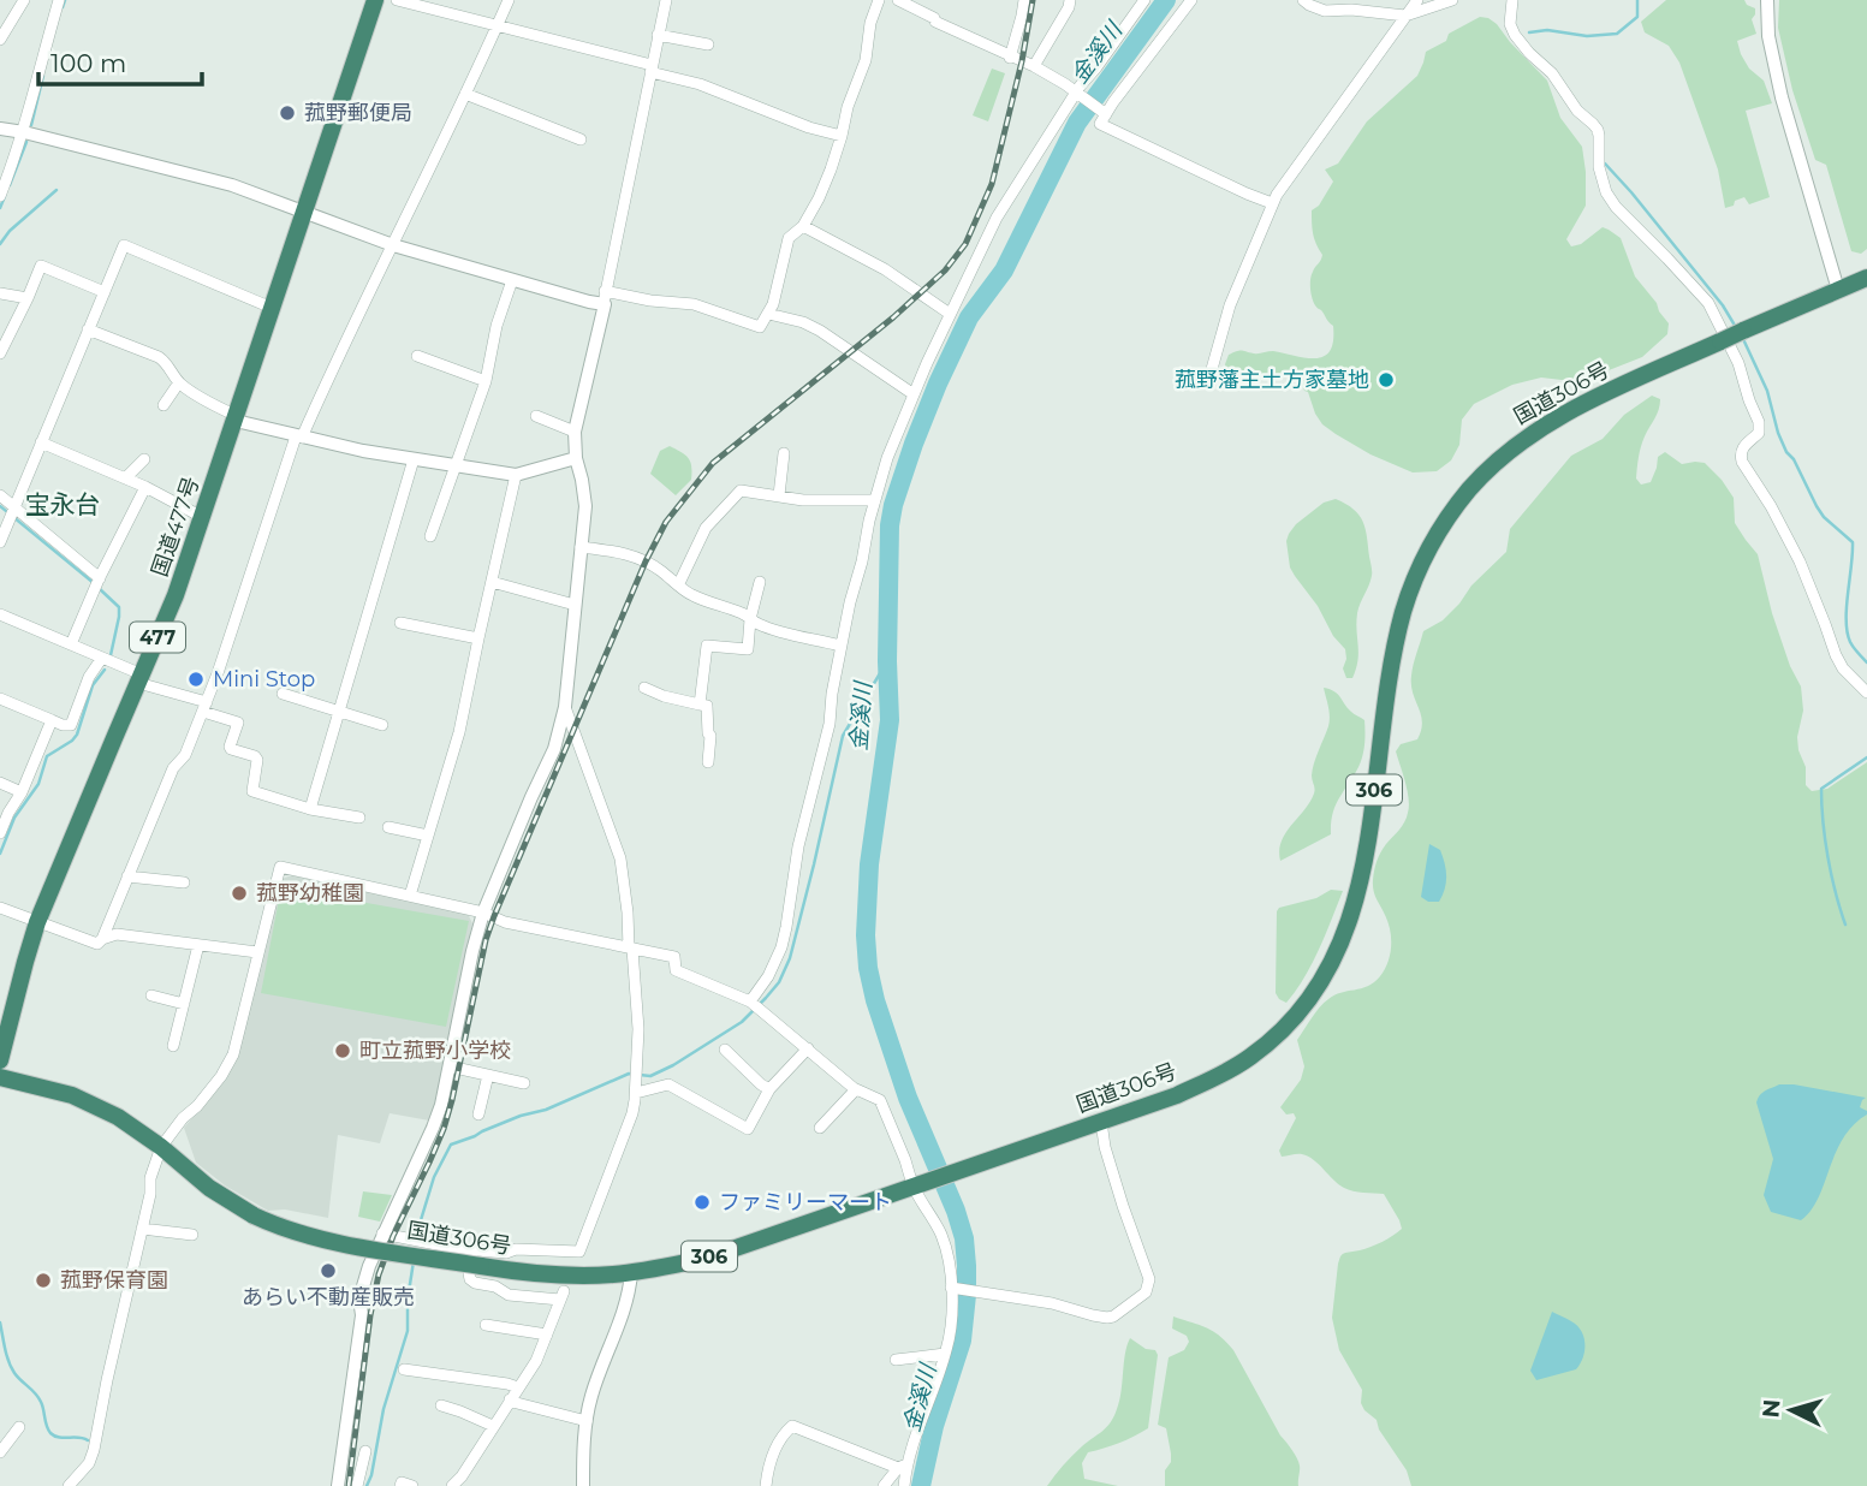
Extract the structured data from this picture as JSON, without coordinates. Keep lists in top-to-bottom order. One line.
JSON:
{"streets":{"highway":["国道306号","国道477号","477","306"]},"districts":["宝永台"],"water":["金溪川"],"places":["菰野郵便局","菰野藩主土方家墓地","Mini Stop","菰野幼稚園","町立菰野小学校","ファミリーマート","あらい不動産販売","菰野保育園"],"scale_bar":"100 m","north":"left"}
